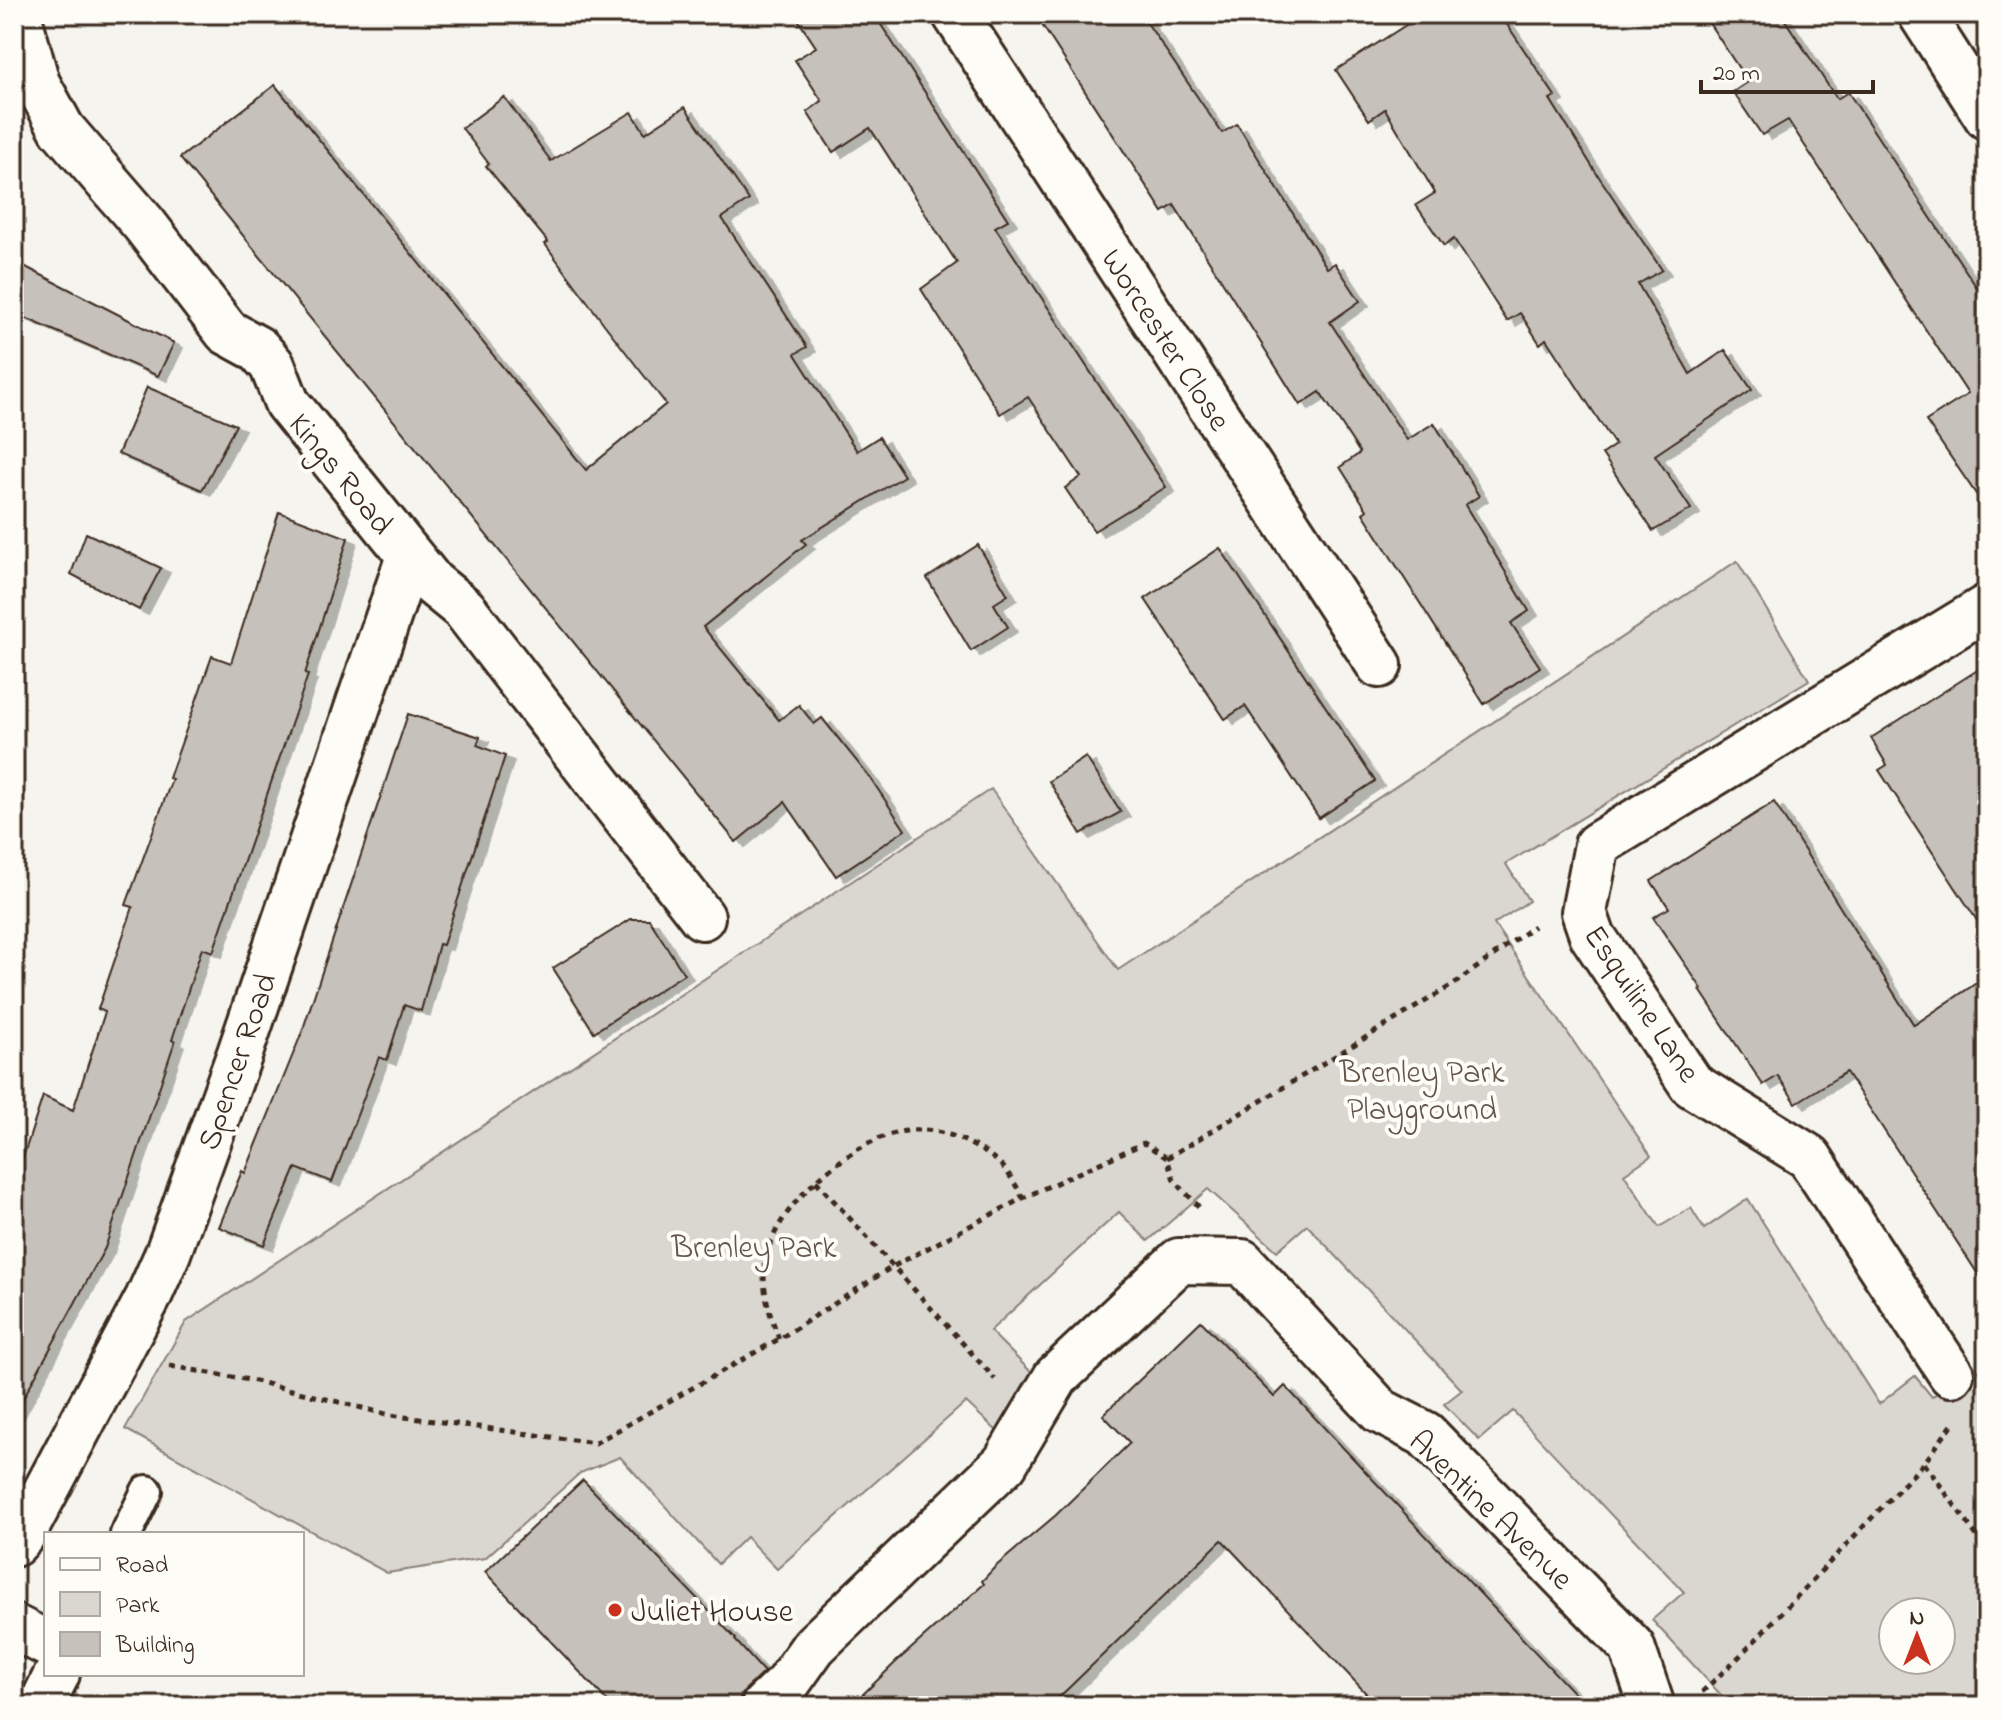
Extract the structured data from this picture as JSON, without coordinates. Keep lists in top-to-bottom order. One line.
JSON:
{"streets":{"street":["Worcester Close","Kings Road","Esquiline Lane","Spencer Road","Aventine Avenue"]},"crossings":[["Kings Road","Spencer Road"]],"parks":["Brenley Park Playground","Brenley Park"],"places":["Juliet House"],"legend":["Road","Park","Building"],"scale_bar":"20 m","north":"top"}
